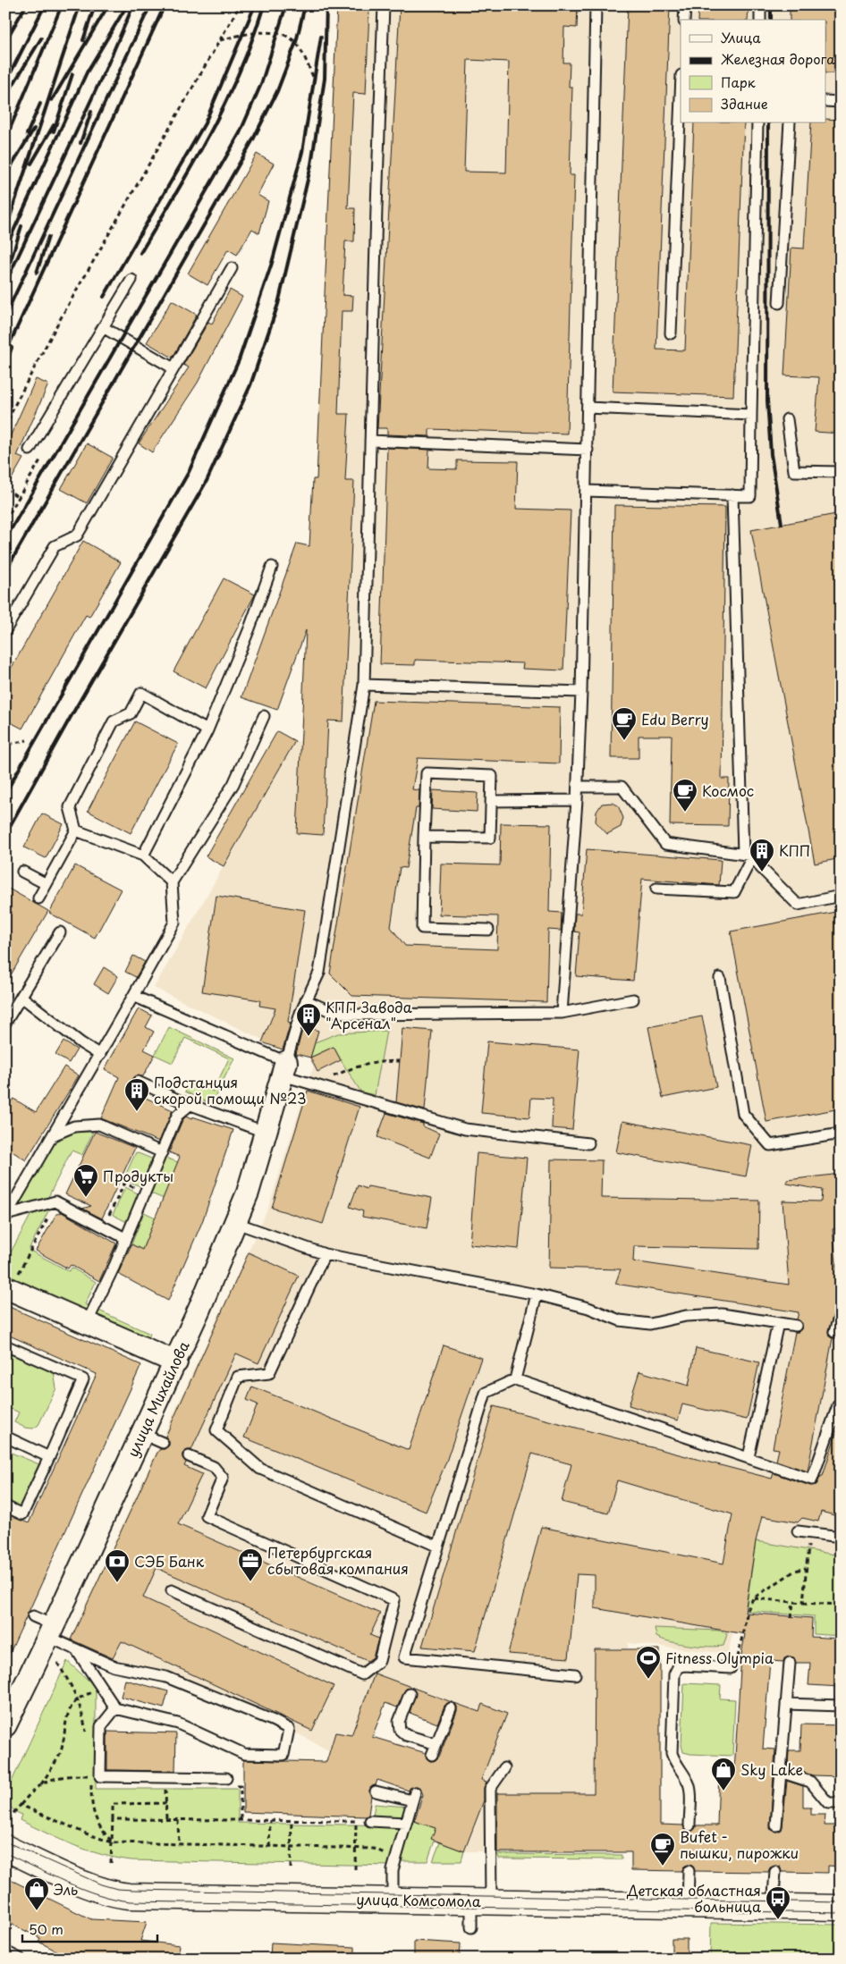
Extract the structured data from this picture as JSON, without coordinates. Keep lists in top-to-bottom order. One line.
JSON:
{"streets":{"main road":["улица Комсомола"],"street":["улица Михайлова"]},"places":{"cafe":["Edu Berry","Космос","Bufet - пышки, пирожки"],"building":["КПП","КПП Завода \"Арсенал\"","Подстанция скорой помощи №23"],"supermarket":["Продукты"],"office":["Петербургская сбытовая компания"],"bank":["СЭБ Банк"],"sports":["Fitness Olympia"],"shop":["Sky Lake","Эль"],"bus stop":["Детская областная больница"]},"legend":["Улица","Железная дорога","Парк","Здание"],"scale_bar":"50 m"}
